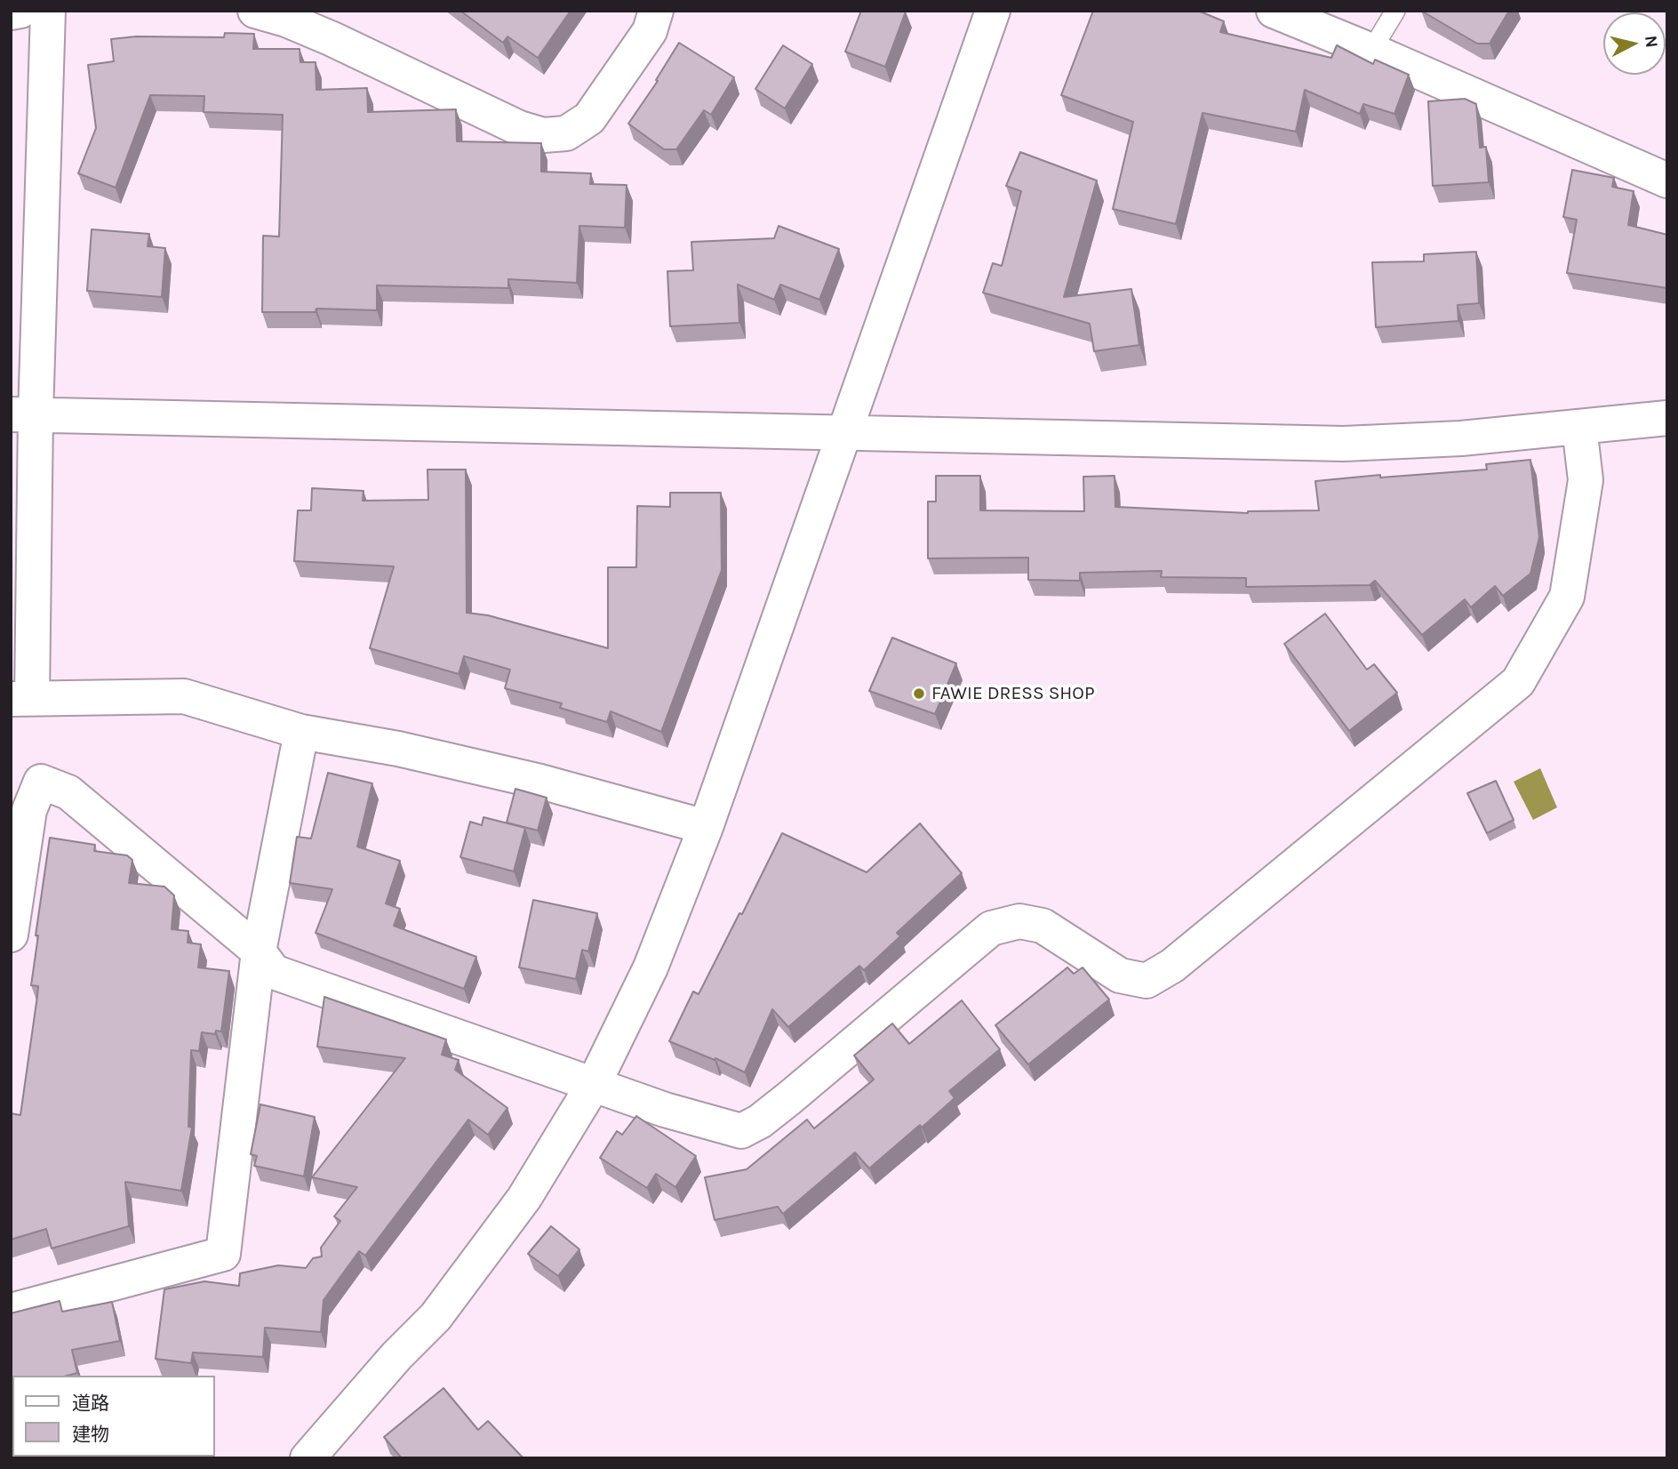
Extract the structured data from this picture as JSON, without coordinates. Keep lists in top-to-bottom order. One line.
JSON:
{"places":["FAWIE DRESS SHOP"],"legend":["道路","建物"],"north":"right"}
